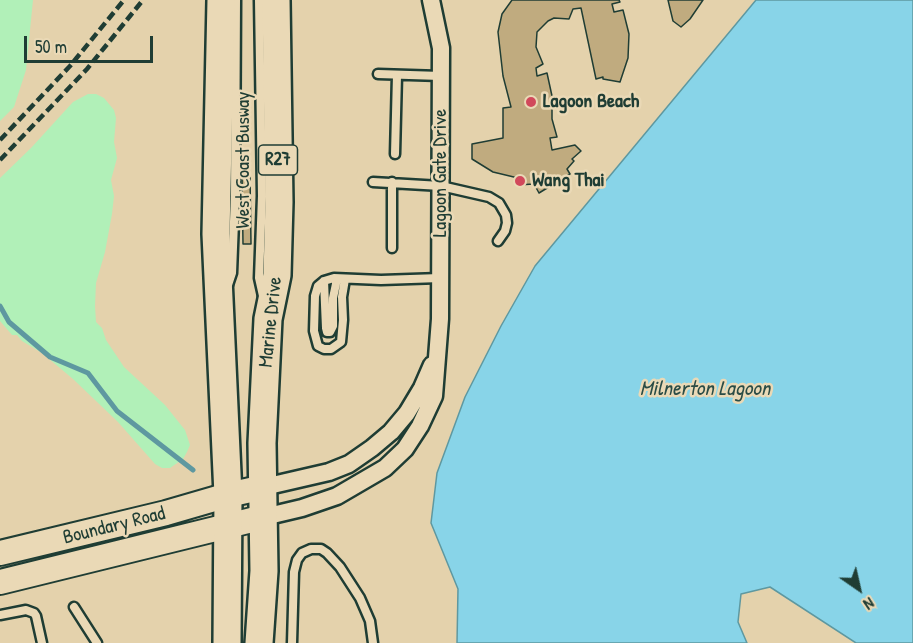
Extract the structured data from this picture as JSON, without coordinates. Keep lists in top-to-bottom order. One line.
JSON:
{"streets":{"main road":["R27","Lagoon Gate Drive","Marine Drive","Boundary Road"],"lane":["West Coast Busway"]},"crossings":[["West Coast Busway","Marine Drive"],["Lagoon Gate Drive","Marine Drive"],["Lagoon Gate Drive","Boundary Road"]],"water":["Milnerton Lagoon"],"places":["Lagoon Beach","Wang Thai"],"scale_bar":"50 m","north":"bottom right"}
